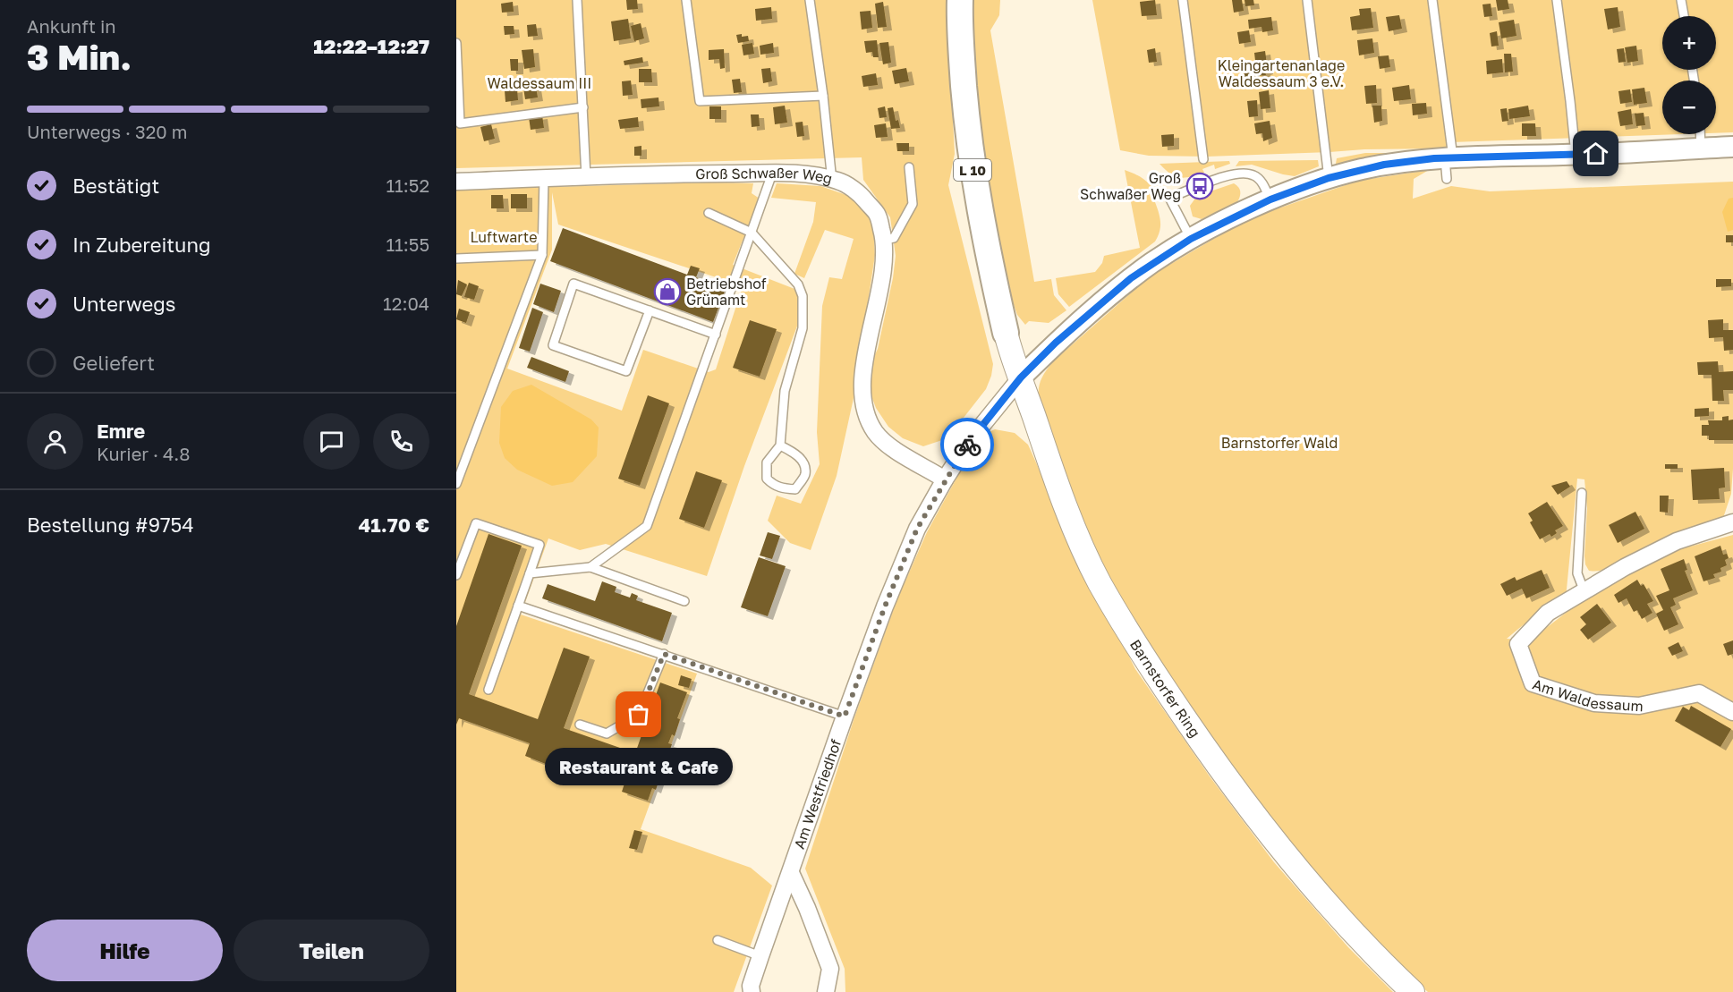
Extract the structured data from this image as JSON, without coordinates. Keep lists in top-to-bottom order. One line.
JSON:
{"streets":{"highway":["L 10"],"main road":["Barnstorfer Ring"],"street":["Groß Schwaßer Weg","Am Waldessaum","Am Westfriedhof"]},"crossings":[["L 10","Barnstorfer Ring"],["Groß Schwaßer Weg","Am Westfriedhof"],["Barnstorfer Ring","Am Westfriedhof"]],"parks":["Kleingartenanlage Waldessaum 3 e.V.","Waldessaum III","Luftwarte","Barnstorfer Wald"],"places":{"bus stop":["Groß Schwaßer Weg"],"shop":["Betriebshof Grünamt"],"other":["Restaurant & Cafe"]},"page":{"heading":["3 Min.","Ankunft in","12:22–12:27"],"panel":["Emre","Kurier · 4.8","Bestellung #9754","41.70 €"],"map_buttons":["+","−"],"bar":"Unterwegs · 320 m","list":[["Bestätigt","11:52"],["In Zubereitung","11:55"],["Unterwegs","12:04"],"Geliefert"],"bubble":"Restaurant & Cafe","buttons":["Hilfe","Teilen"]}}
